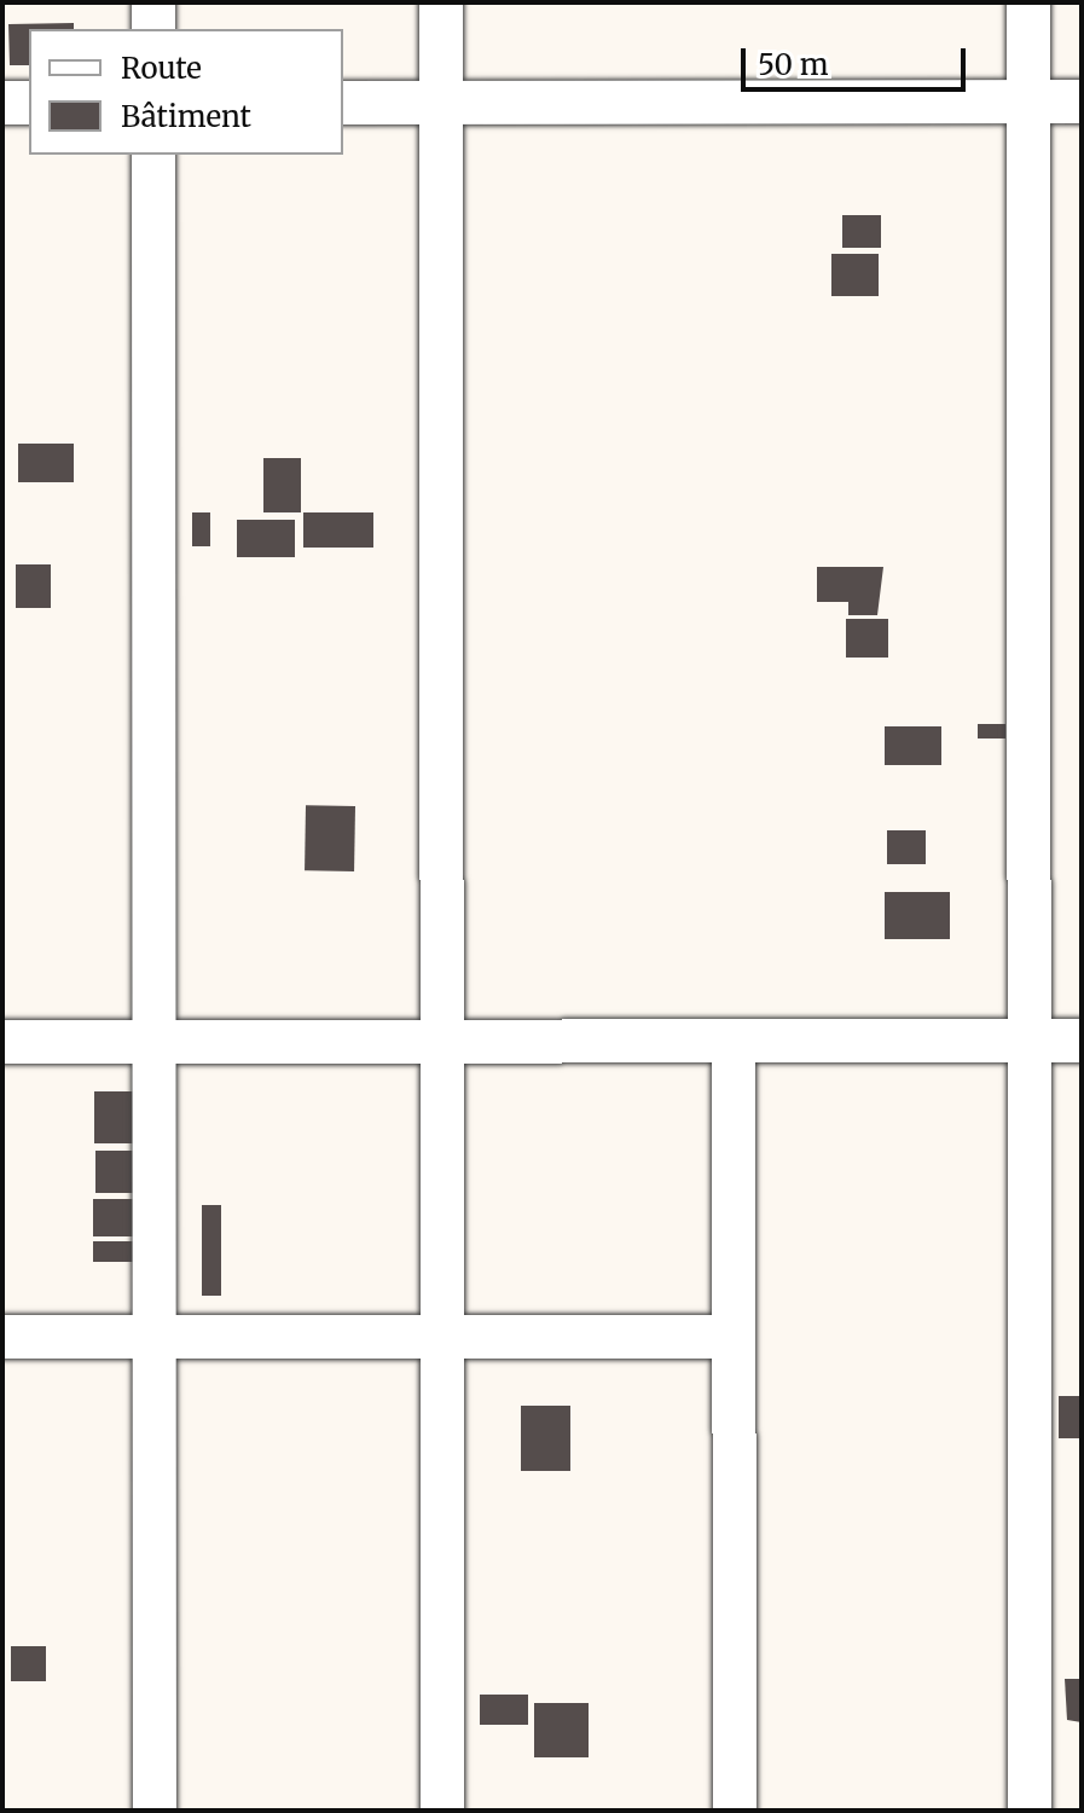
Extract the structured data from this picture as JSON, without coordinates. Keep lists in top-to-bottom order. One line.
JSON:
{"legend":["Route","Bâtiment"],"scale_bar":"50 m"}
